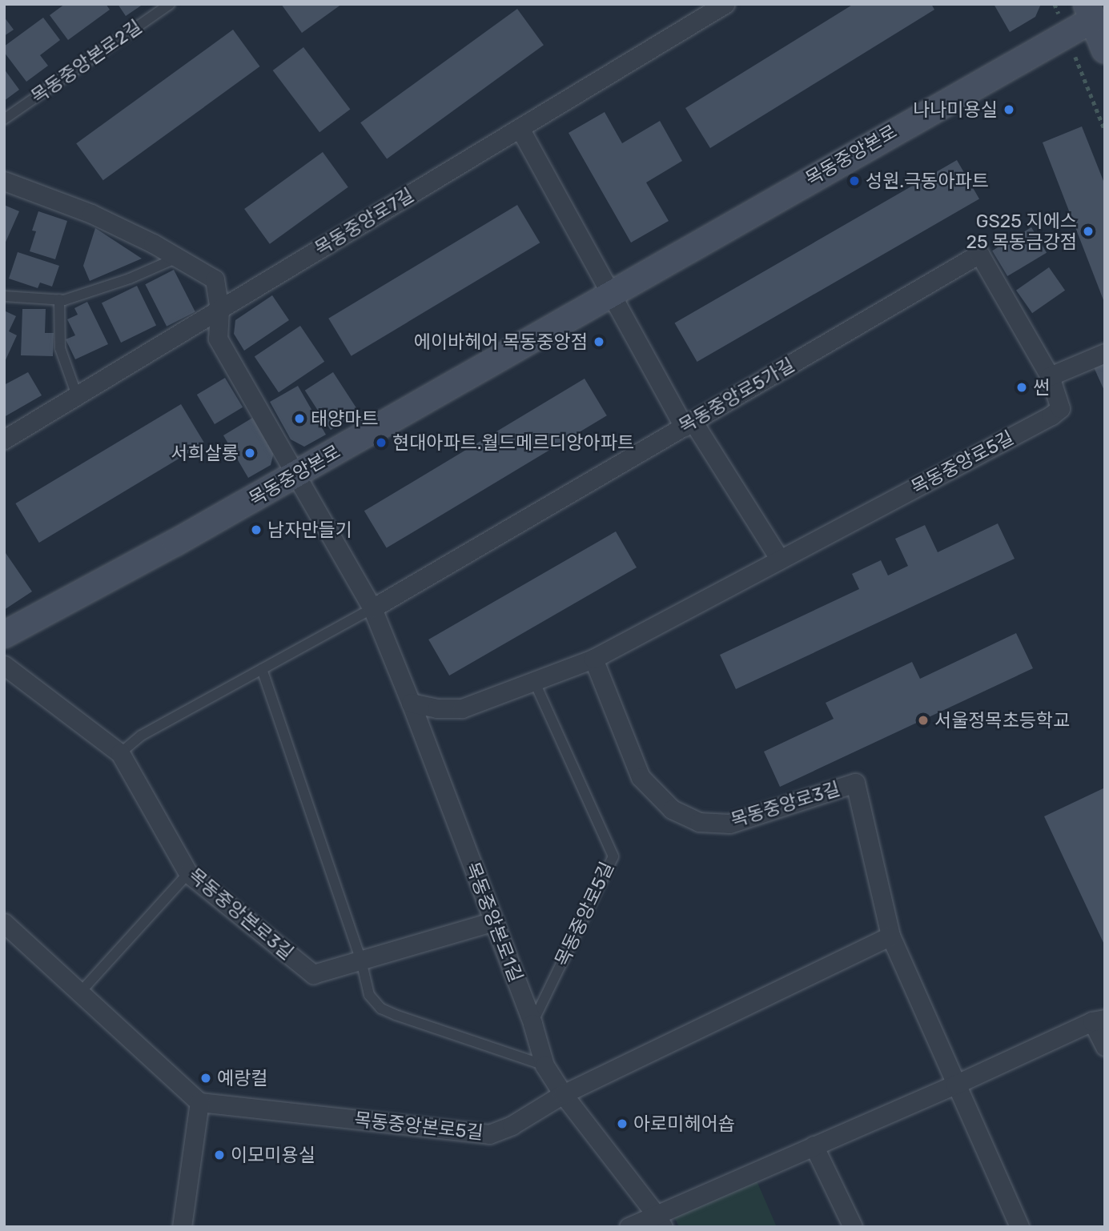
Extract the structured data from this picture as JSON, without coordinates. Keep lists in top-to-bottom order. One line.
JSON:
{"streets":{"street":["목동중앙본로","목동중앙로7길","목동중앙로5가길","목동중앙로5길","목동중앙로3길","목동중앙본로3길","목동중앙본로1길","목동중앙본로5길"],"lane":["목동중앙본로2길"]},"crossings":[["목동중앙본로","목동중앙본로1길"],["목동중앙로5가길","목동중앙로5길"],["목동중앙로5가길","목동중앙본로1길"],["목동중앙로5길","목동중앙로3길"],["목동중앙로5길","목동중앙본로1길"],["목동중앙로3길","목동중앙본로5길"],["목동중앙본로3길","목동중앙본로1길"],["목동중앙본로1길","목동중앙본로5길"]],"places":["나나미용실","성원.극동아파트","GS25 지에스 25 목동금강점","에이바헤어 목동중앙점","썬","태양마트","현대아파트.월드메르디앙아파트","서희살롱","남자만들기","서울정목초등학교","예랑컬","아로미헤어숍","이모미용실"]}
